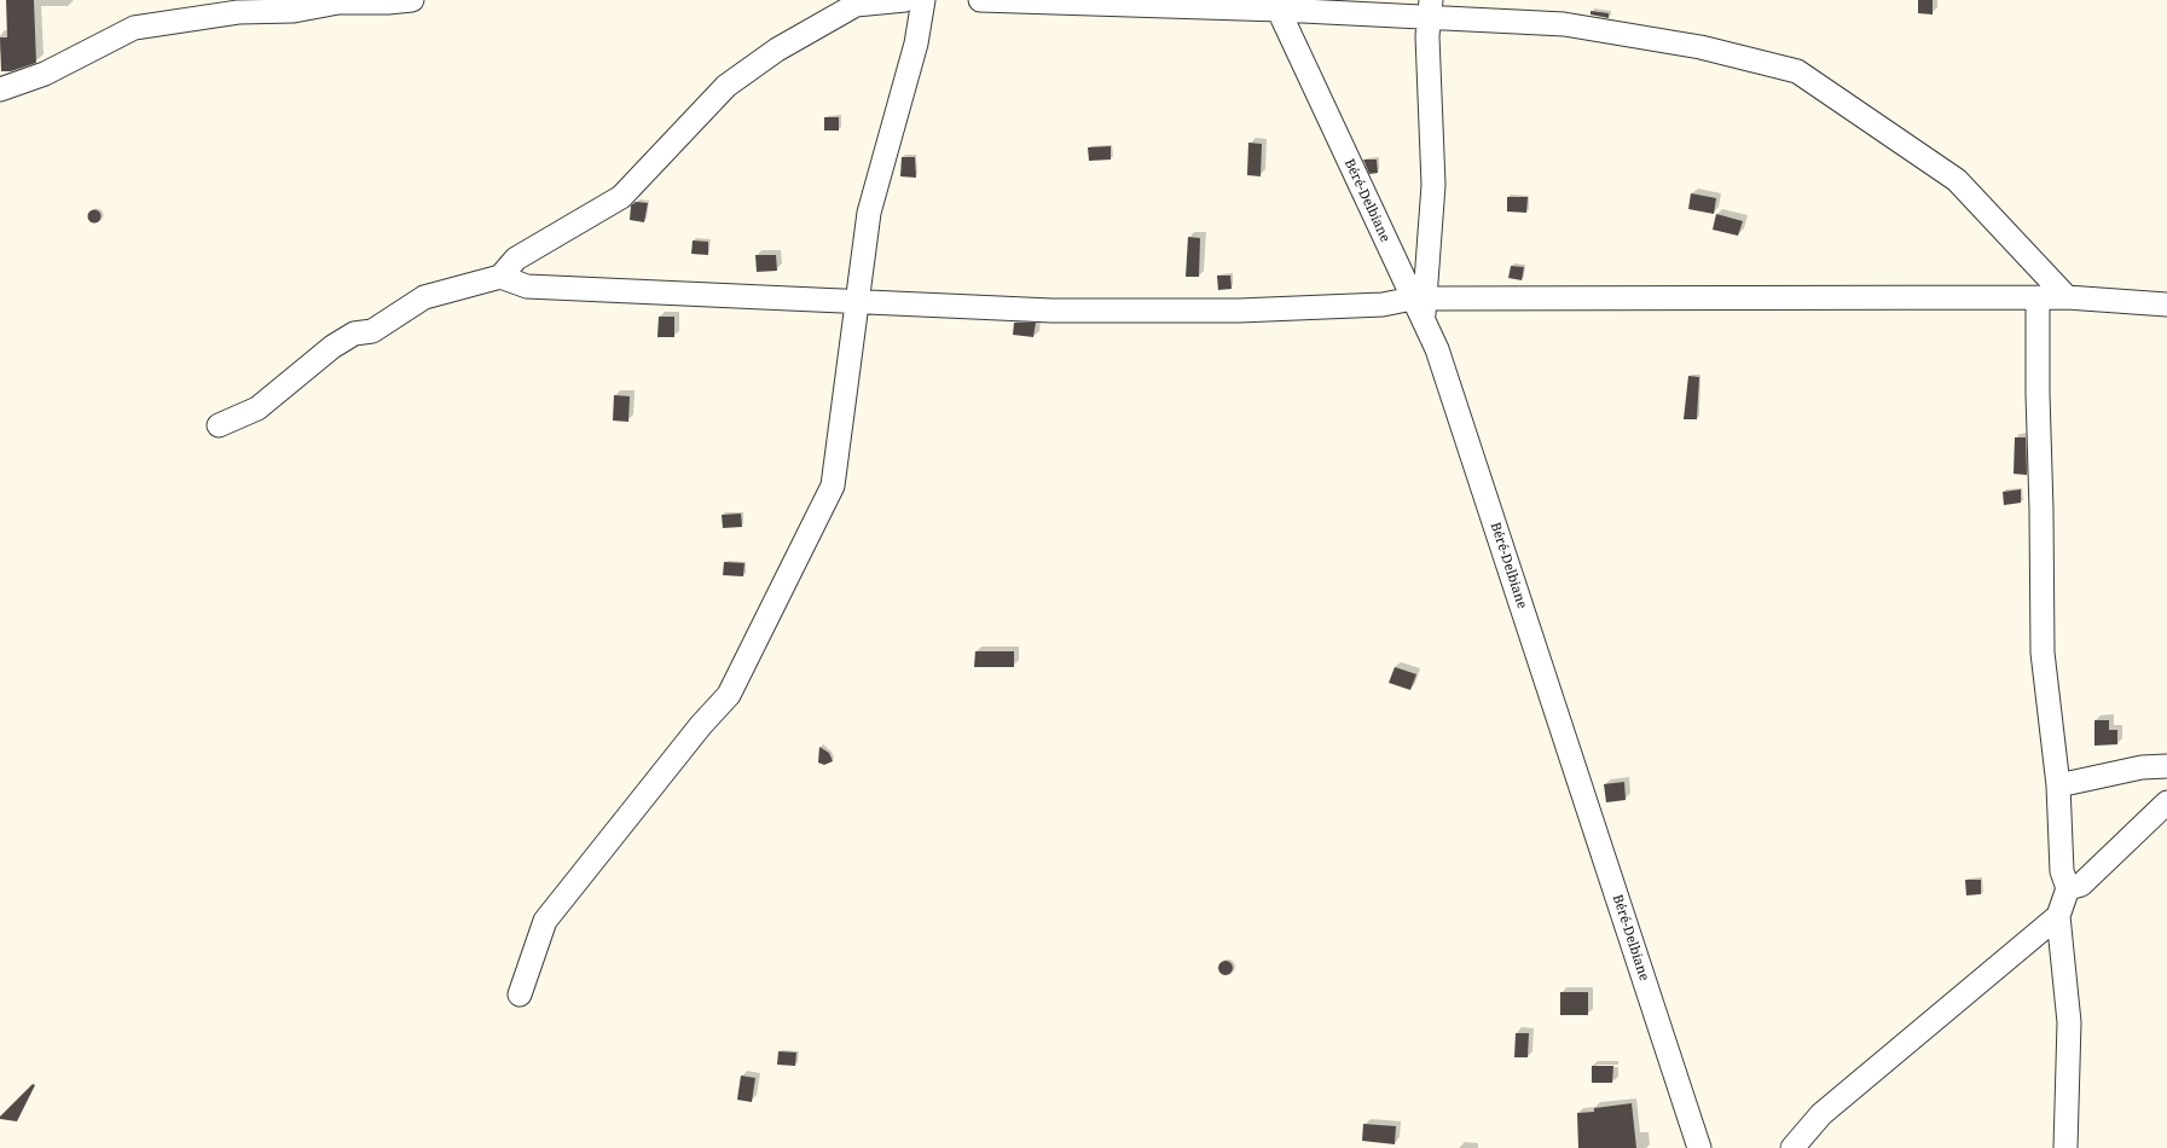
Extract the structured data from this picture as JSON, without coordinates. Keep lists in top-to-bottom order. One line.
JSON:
{"streets":{"street":["Béré-Delbiane"]}}
